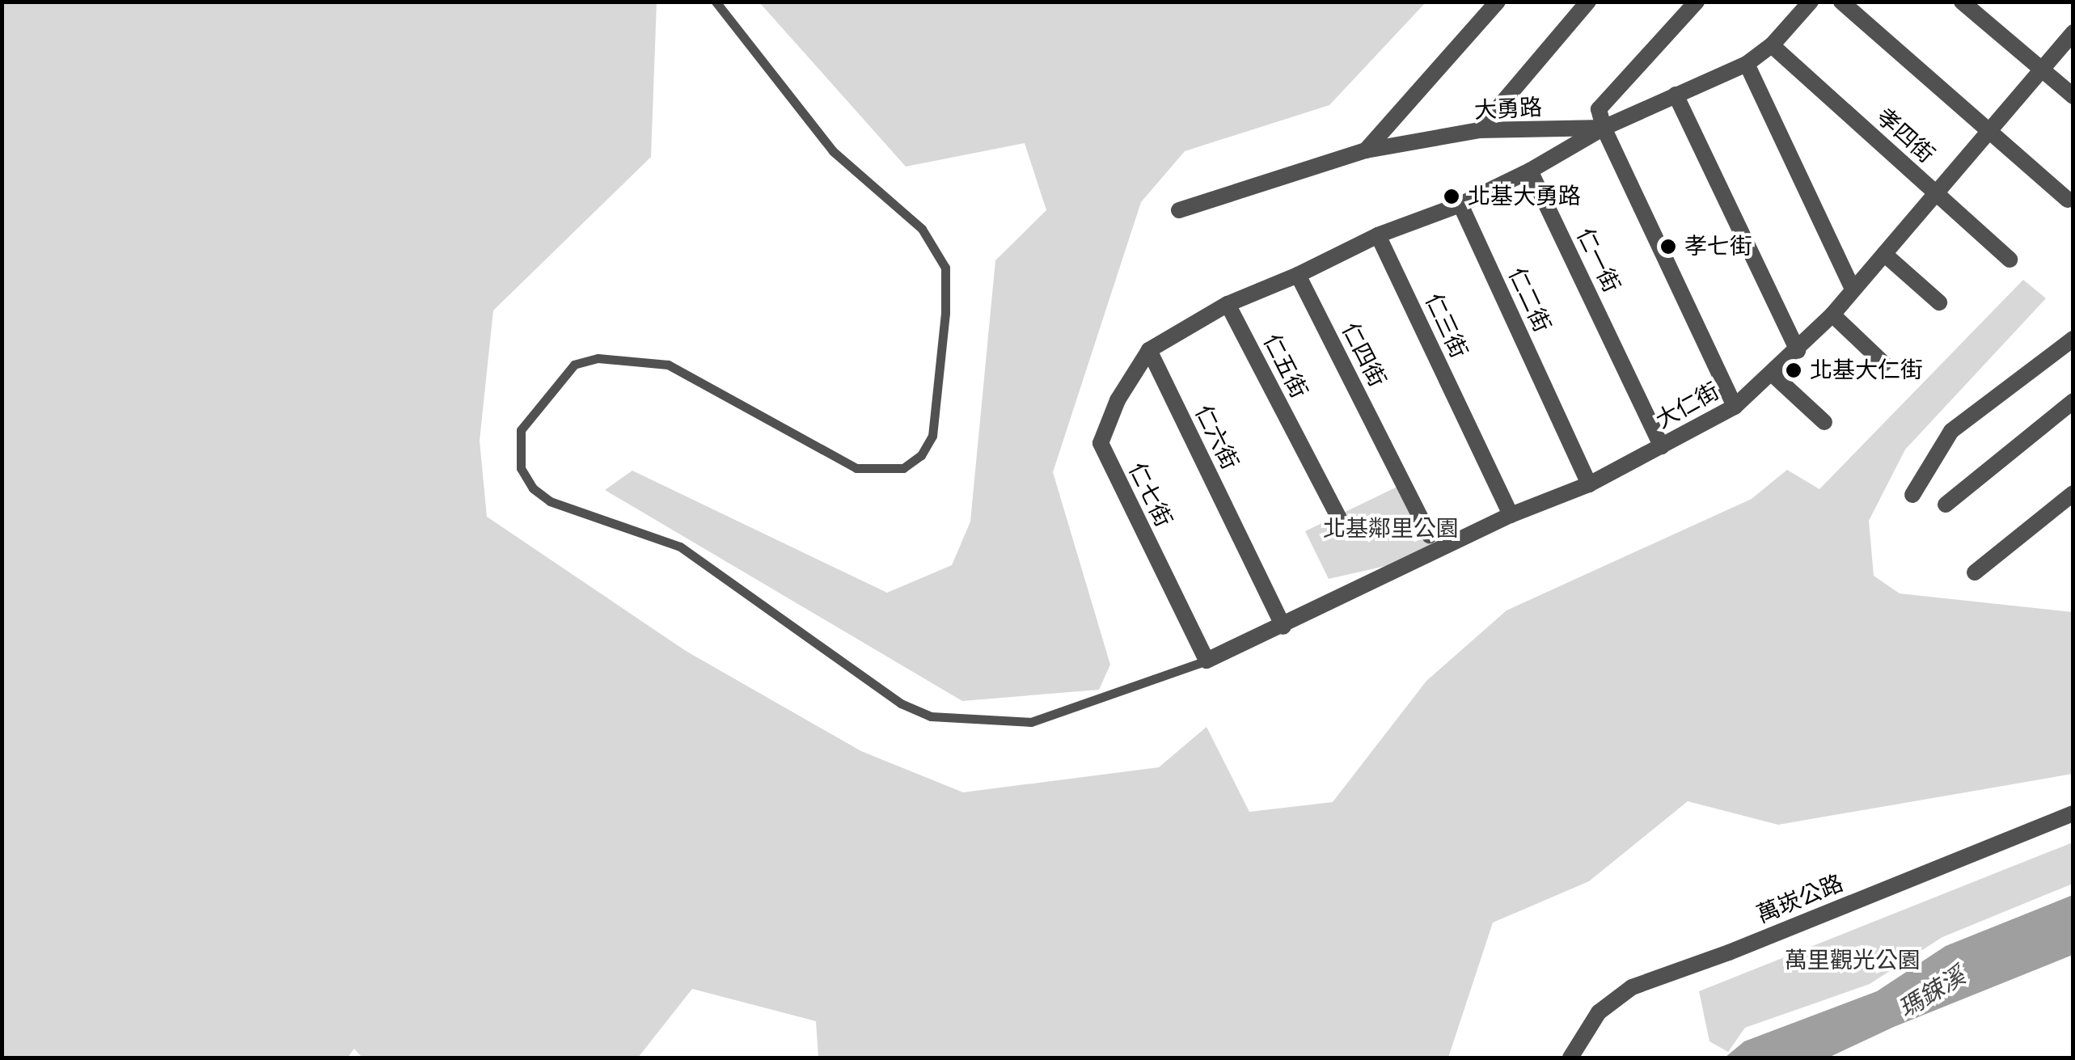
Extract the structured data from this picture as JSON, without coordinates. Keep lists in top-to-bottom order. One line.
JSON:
{"streets":{"street":["大勇路","孝四街","仁一街","仁二街","仁三街","仁四街","仁五街","大仁街","仁六街","仁七街","萬崁公路"]},"crossings":[["大勇路","孝四街"],["孝四街","大仁街"],["仁一街","大仁街"],["仁二街","大仁街"],["仁三街","大仁街"],["大仁街","仁六街"],["大仁街","仁七街"],["仁六街","仁七街"]],"water":["瑪鋉溪"],"parks":["北基鄰里公園","萬里觀光公園"],"places":["北基大勇路","孝七街","北基大仁街"]}
